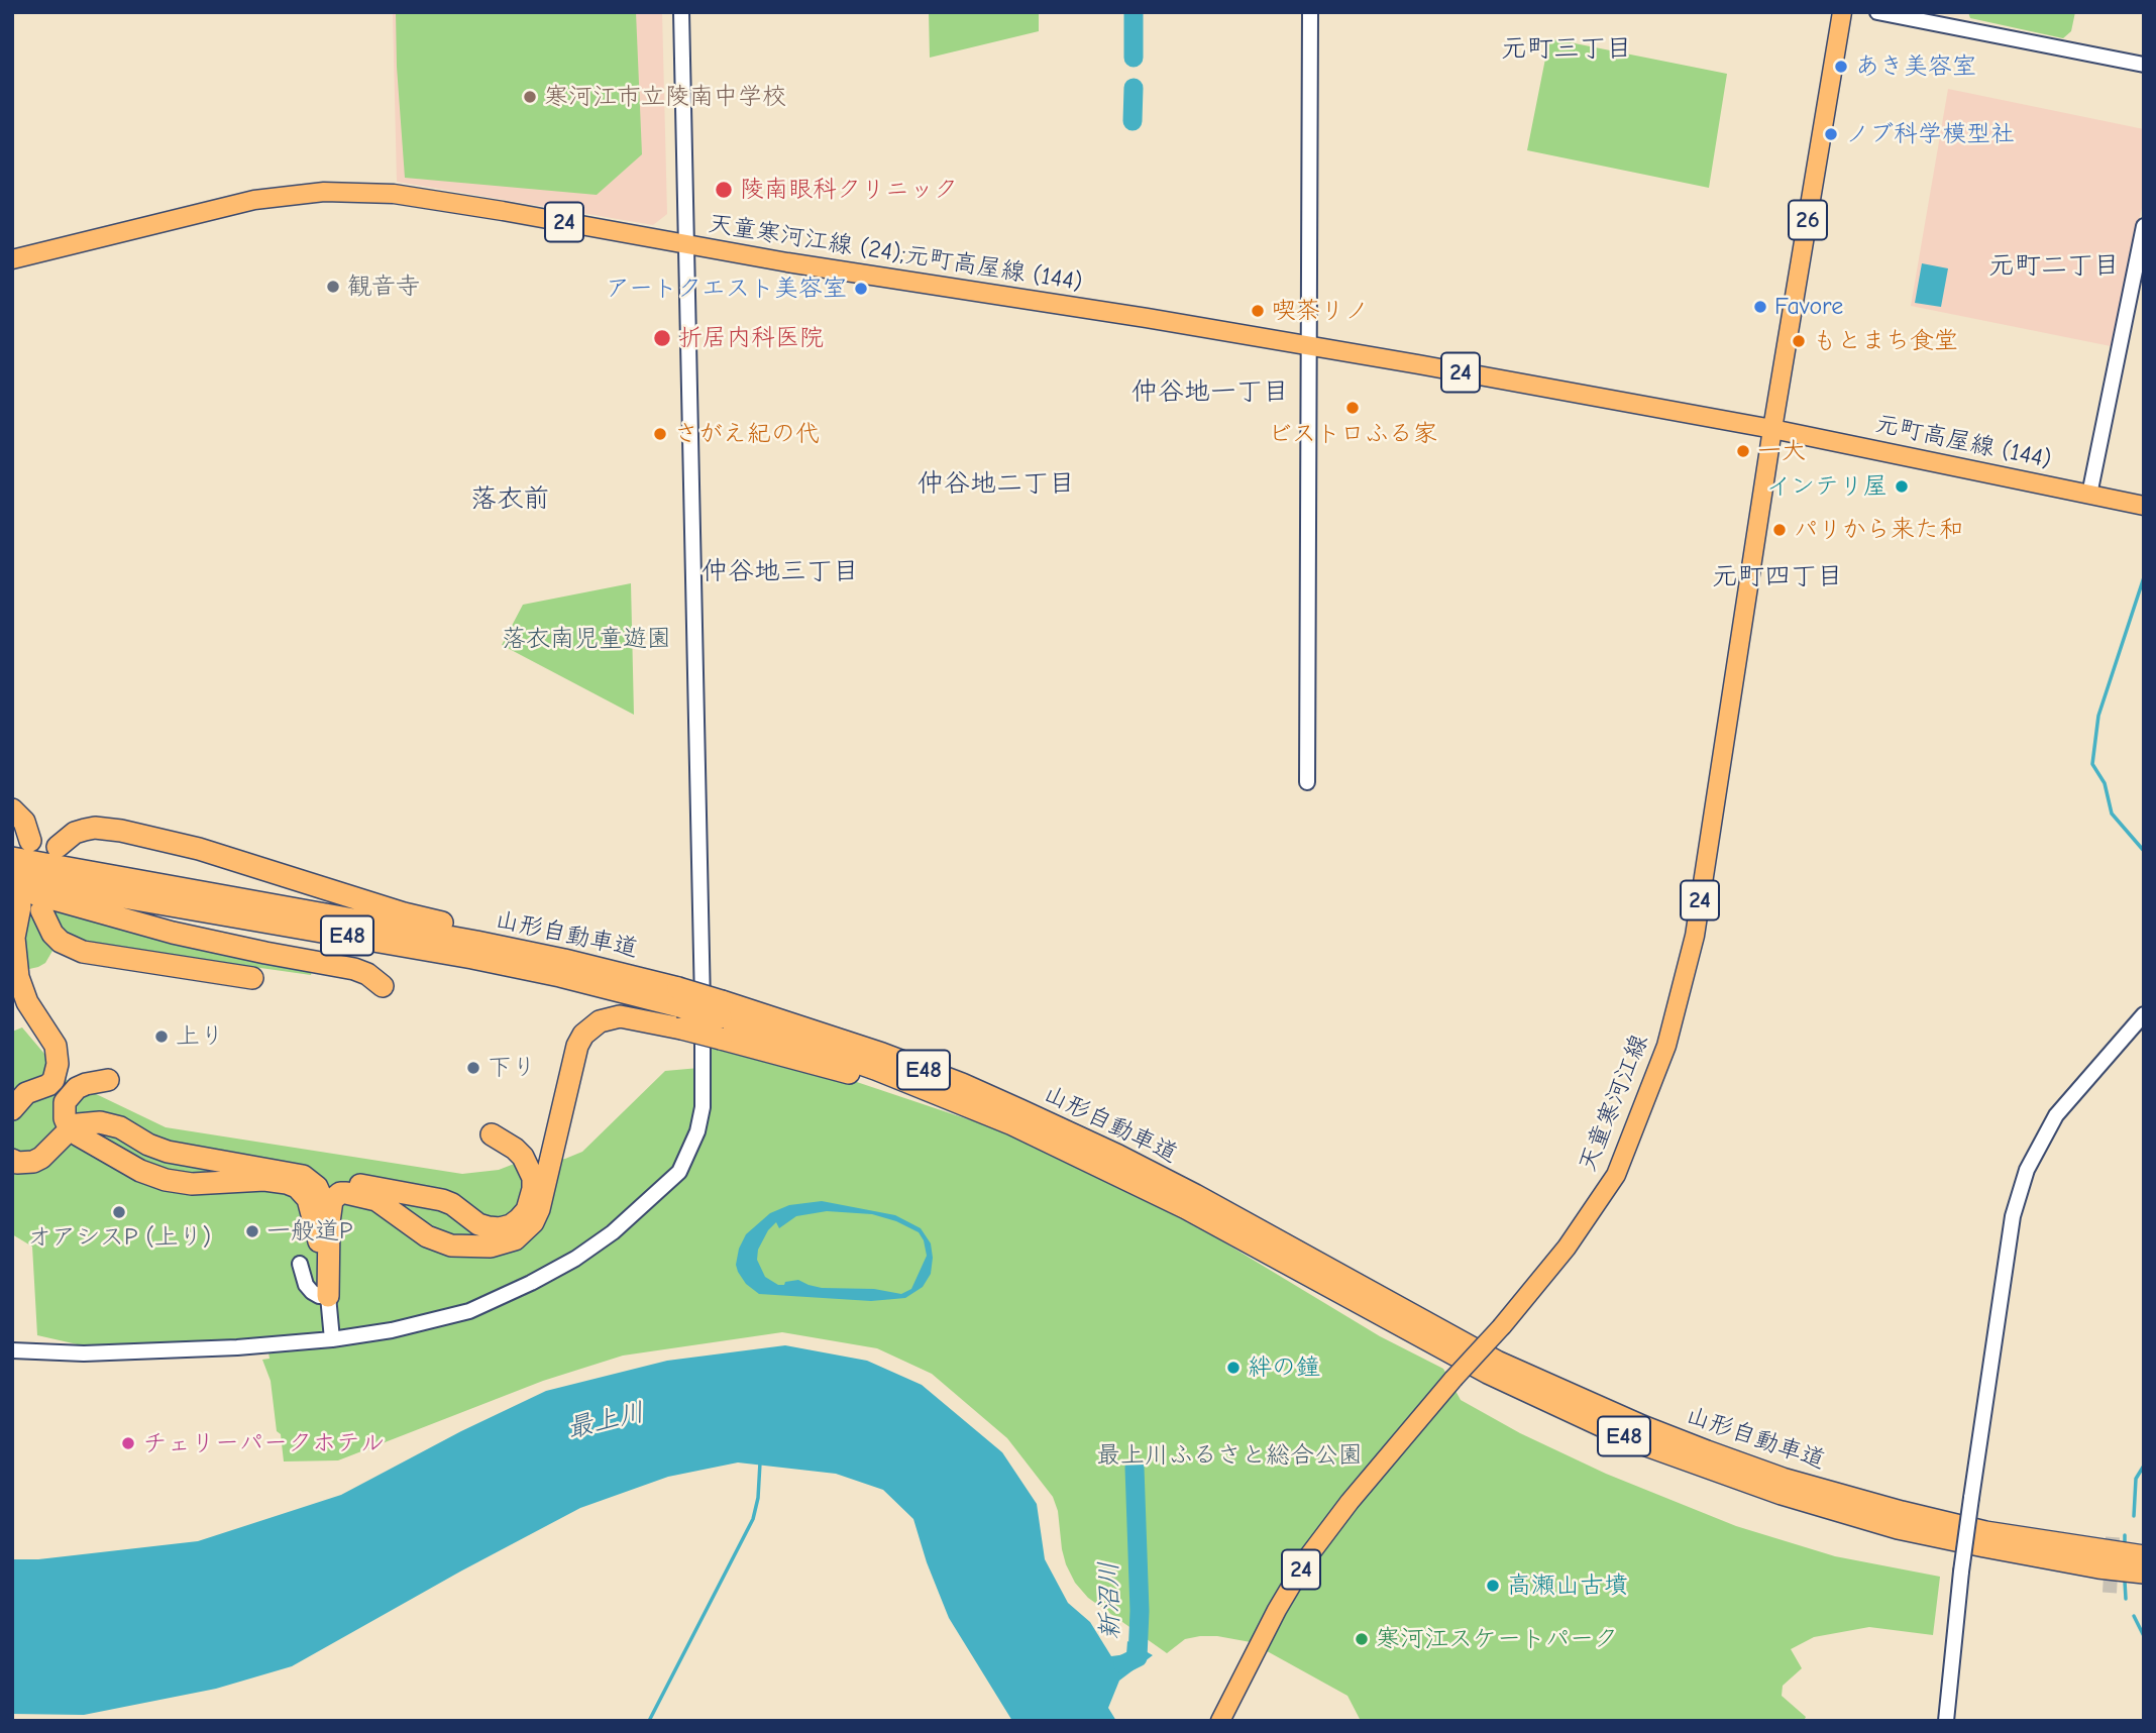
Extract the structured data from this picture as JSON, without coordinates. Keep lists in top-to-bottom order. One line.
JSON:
{"streets":{"highway":["山形自動車道","E48"],"main road":["26","24","天童寒河江線 (24);元町高屋線 (144)","元町高屋線 (144)","天童寒河江線"]},"crossings":[["26","天童寒河江線 (24);元町高屋線 (144)"],["26","元町高屋線 (144)"],["26","天童寒河江線"],["天童寒河江線 (24);元町高屋線 (144)","元町高屋線 (144)"],["天童寒河江線 (24);元町高屋線 (144)","天童寒河江線"],["元町高屋線 (144)","天童寒河江線"]],"districts":["元町三丁目","元町二丁目","仲谷地一丁目","仲谷地二丁目","落衣前","仲谷地三丁目","元町四丁目"],"water":["最上川","新沼川"],"parks":["落衣南児童遊園","最上川ふるさと総合公園"],"places":["あき美容室","寒河江市立陵南中学校","ノブ科学模型社","陵南眼科クリニック","観音寺","アートクエスト美容室","Favore","喫茶リノ","折居内科医院","もとまち食堂","ビストロふる家","さがえ紀の代","一大","インテリ屋","パリから来た和","上り","下り","オアシスP (上り)","一般道P","絆の鐘","チェリーパークホテル","高瀬山古墳","寒河江スケートパーク"]}
